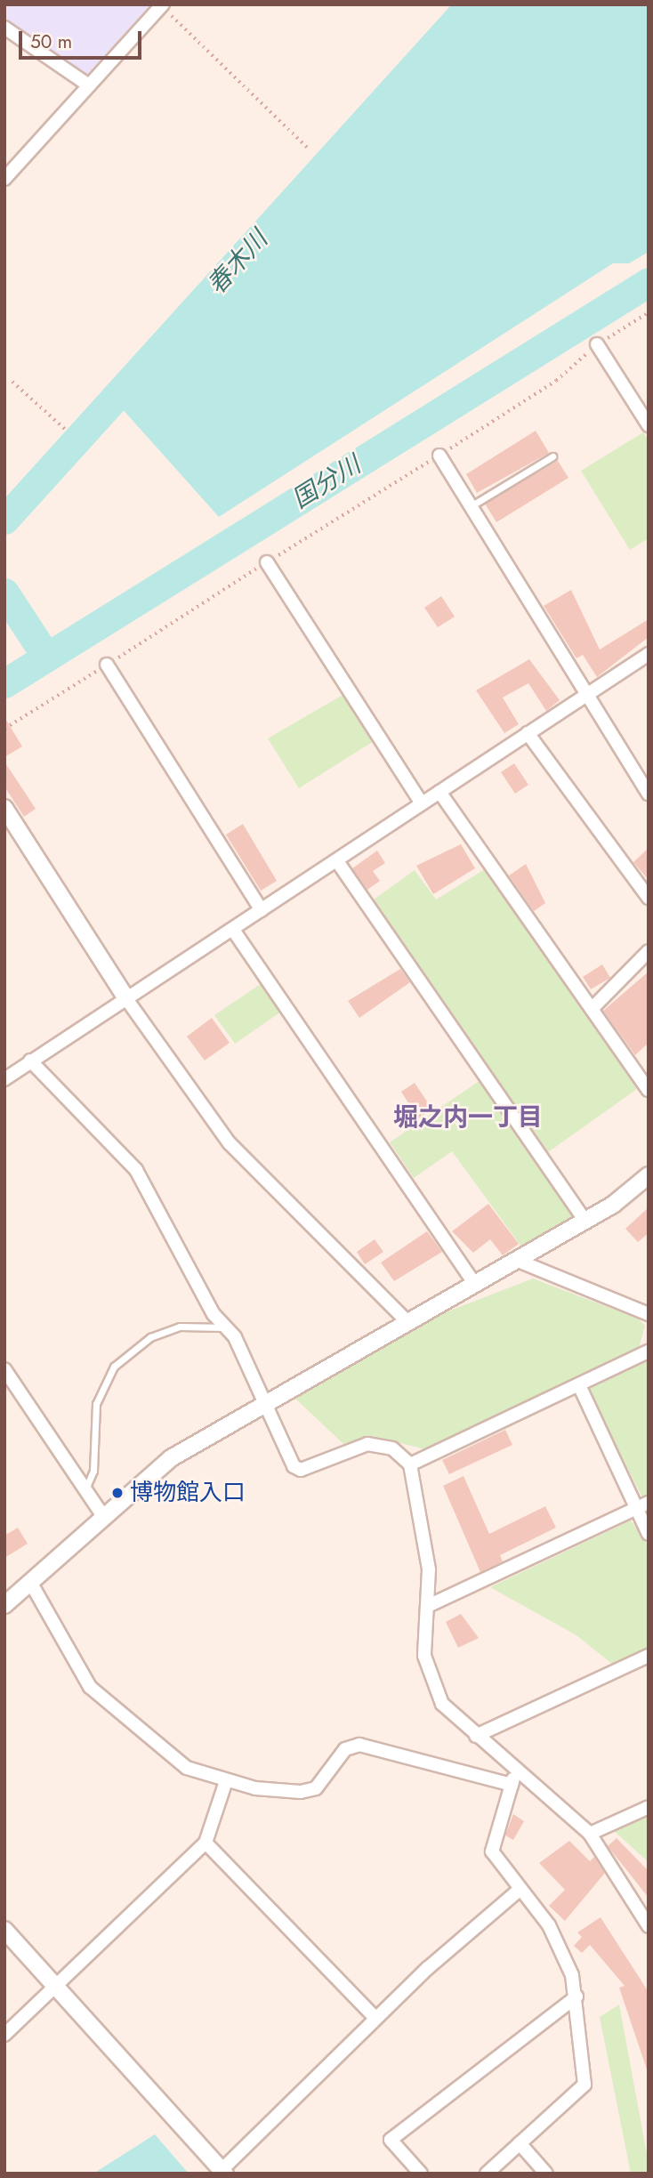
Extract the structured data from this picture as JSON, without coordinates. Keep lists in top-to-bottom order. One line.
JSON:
{"districts":["堀之内一丁目"],"water":["春木川","国分川"],"places":["博物館入口"],"scale_bar":"50 m"}
